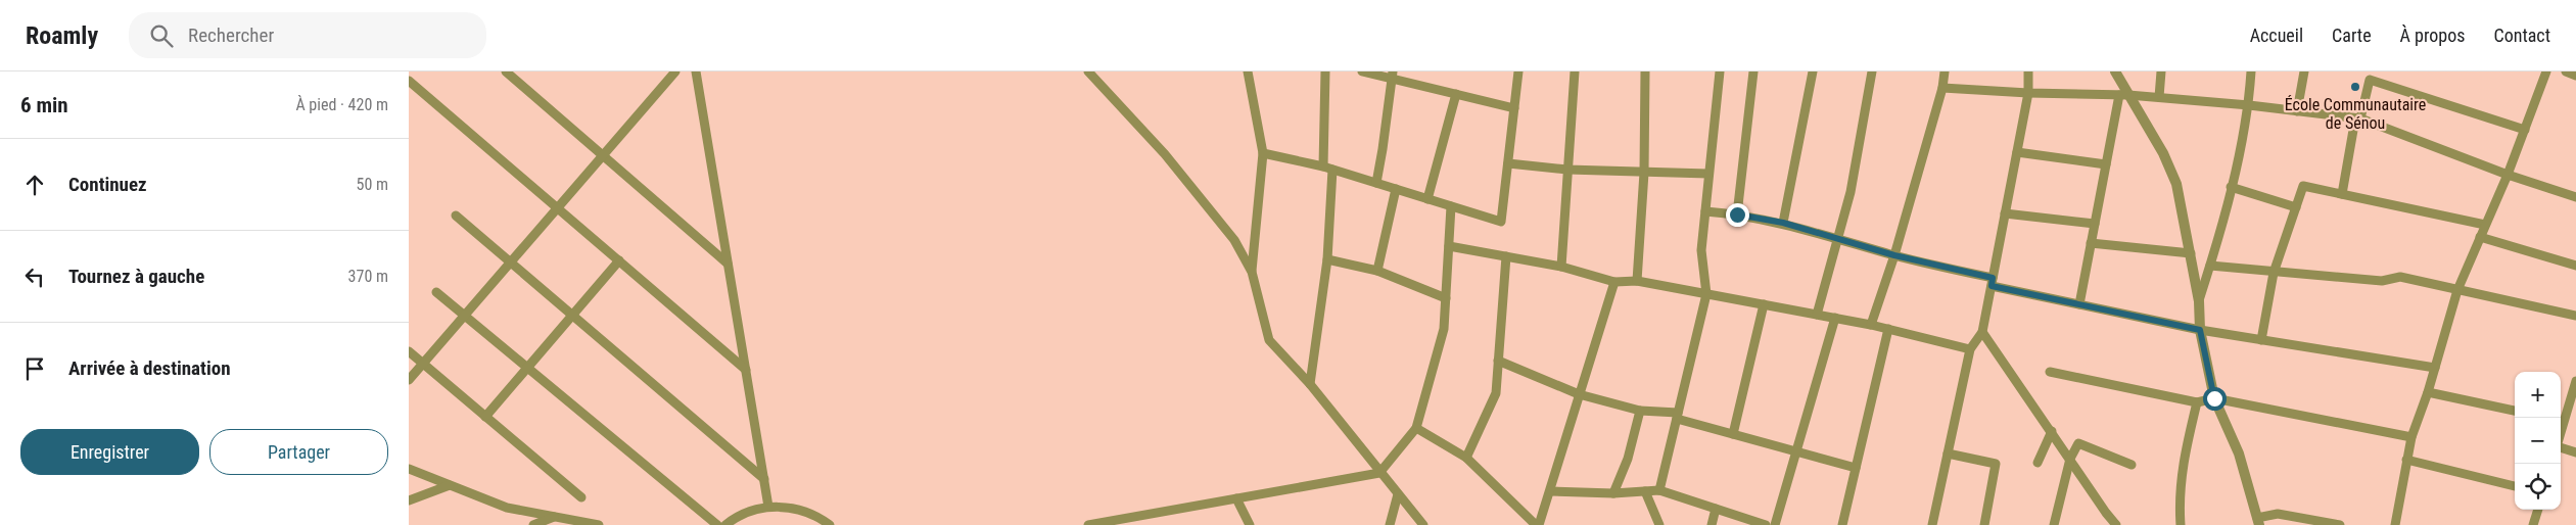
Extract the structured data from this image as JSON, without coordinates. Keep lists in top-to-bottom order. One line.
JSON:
{"places":["École Communautaire de Sénou"],"page":{"header":"Roamly","search":"Rechercher","nav":["Accueil","Carte","À propos","Contact"],"heading":["6 min","À pied · 420 m"],"list":[["Continuez","50 m"],["Tournez à gauche","370 m"],"Arrivée à destination"],"map_buttons":["+","−"],"buttons":["Enregistrer","Partager"]}}
